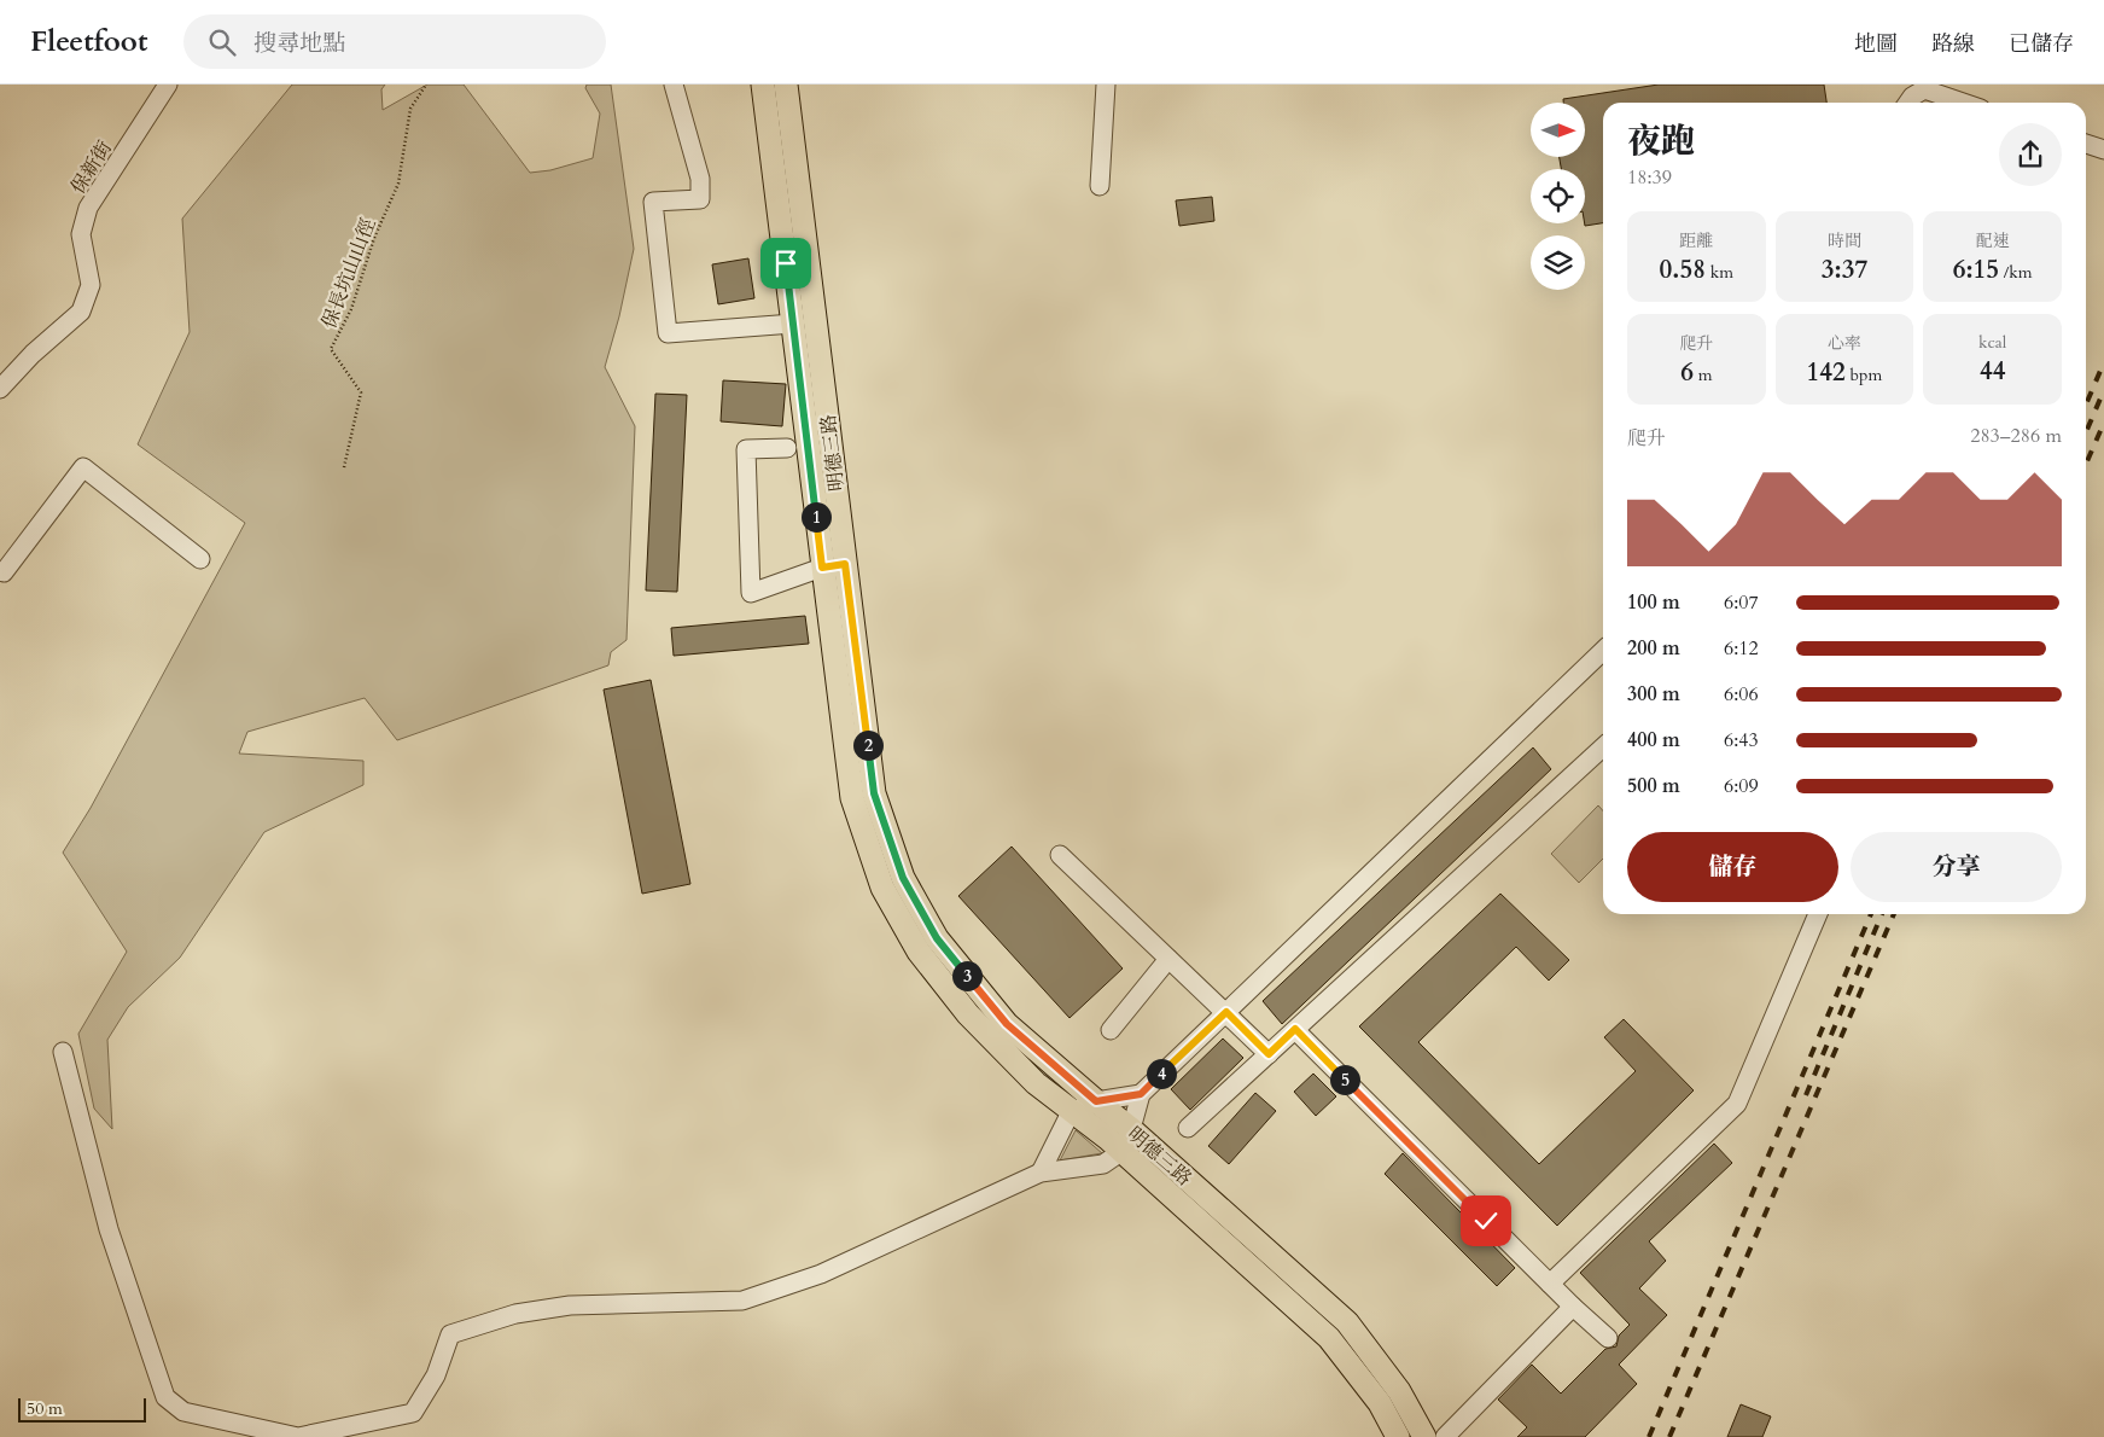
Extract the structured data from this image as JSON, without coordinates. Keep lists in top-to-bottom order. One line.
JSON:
{"streets":{"main road":["明德三路"],"street":["保新街"],"path":["保長坑山山徑"]},"scale_bar":"50 m","north":"right","page":{"header":"Fleetfoot","search":"搜尋地點","nav":["地圖","路線","已儲存"],"heading":["夜跑","18:39"],"stats":[["距離","0.58 km"],["時間","3:37"],["配速","6:15 /km"],["爬升","6 m"],["心率","142 bpm"],["kcal","44"]],"chart":["爬升","283–286 m"],"pins":["1","2","3","4","5"],"list":[{"name":"100 m","note":"6:07"},{"name":"200 m","note":"6:12"},{"name":"300 m","note":"6:06"},{"name":"400 m","note":"6:43"},{"name":"500 m","note":"6:09"}],"buttons":["儲存","分享"],"scale":"50 m"}}
